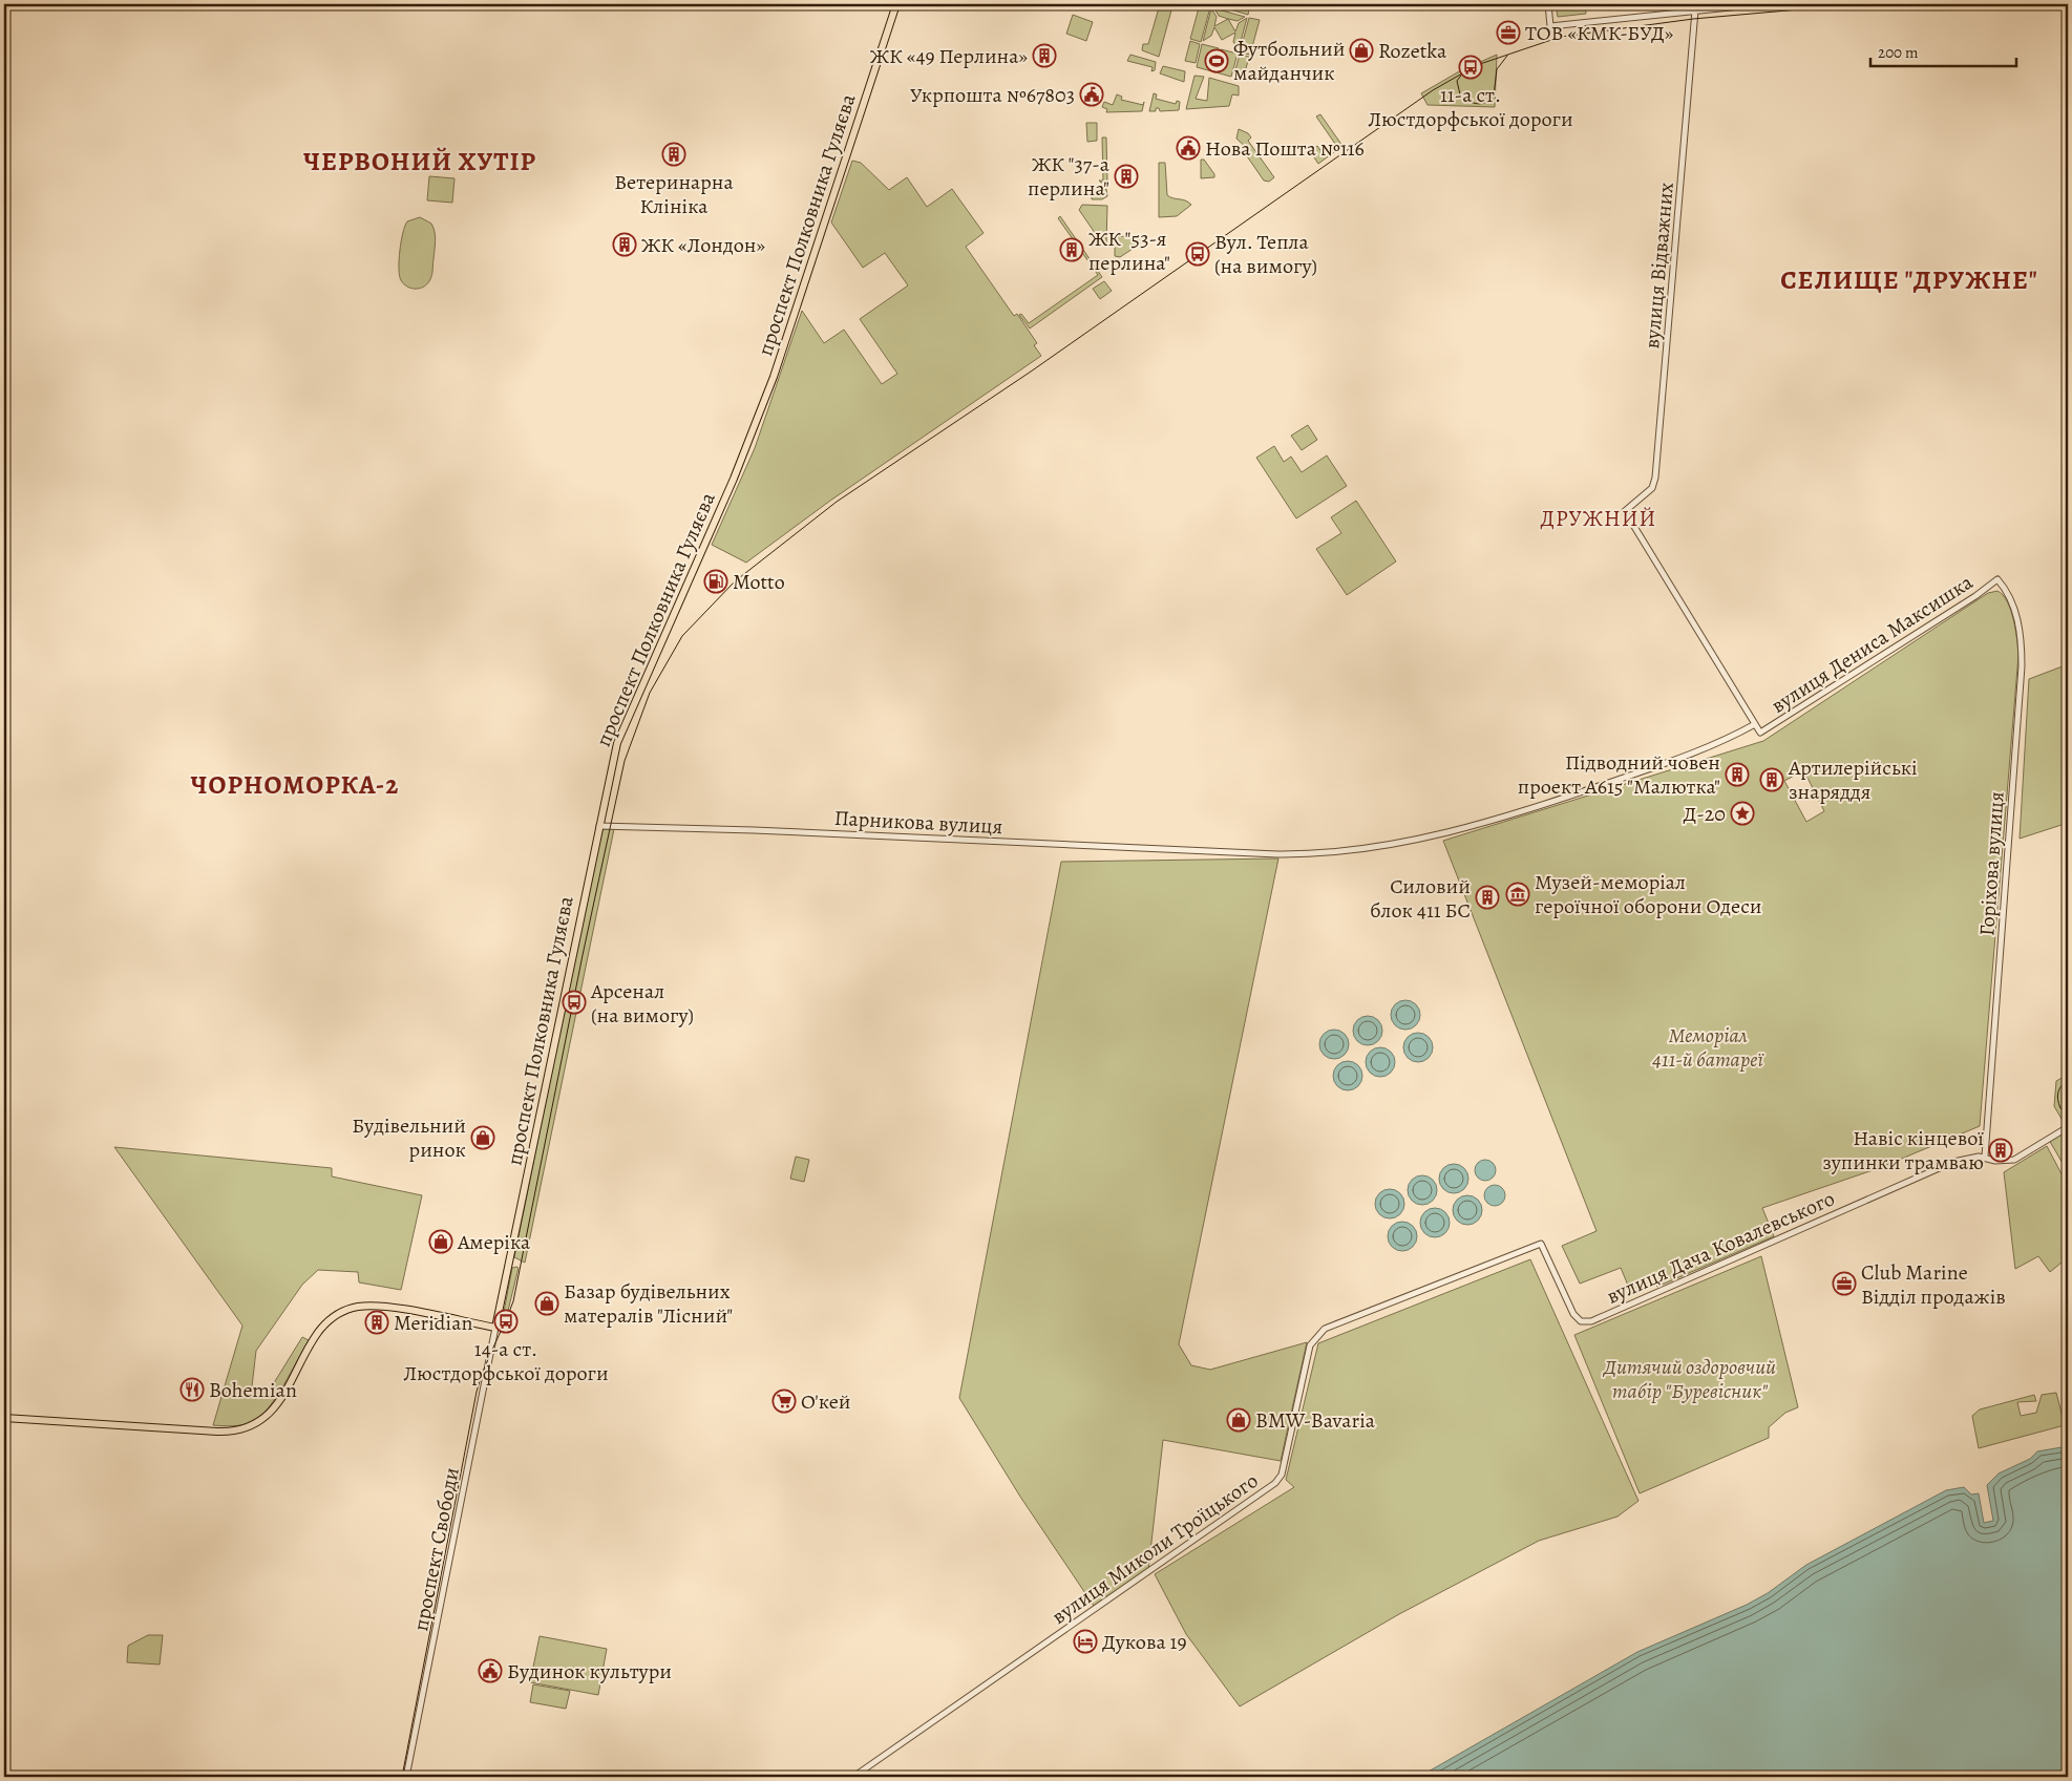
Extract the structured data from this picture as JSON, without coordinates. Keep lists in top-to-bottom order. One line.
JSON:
{"streets":{"main road":["проспект Полковника Гуляєва"],"street":["вулиця Відважних","вулиця Дениса Максишка","Парникова вулиця","Горіхова вулиця","вулиця Дача Ковалевського","вулиця Миколи Троїцького","проспект Свободи"]},"crossings":[["проспект Полковника Гуляєва","Парникова вулиця"],["проспект Полковника Гуляєва","проспект Свободи"],["вулиця Відважних","вулиця Дениса Максишка"],["вулиця Дениса Максишка","Парникова вулиця"],["вулиця Дениса Максишка","Горіхова вулиця"],["Горіхова вулиця","вулиця Дача Ковалевського"],["вулиця Дача Ковалевського","вулиця Миколи Троїцького"]],"districts":["ЧЕРВОНИЙ ХУТІР","СЕЛИЩЕ \"ДРУЖНЕ\"","ДРУЖНИЙ","ЧОРНОМОРКА-2"],"parks":["Меморіал 411-й батареї","Дитячий оздоровчий табір \"Буревісник\""],"places":{"office":["ТОВ «КМК-БУД»","Club Marine Відділ продажів"],"shop":["Rozetka","Будівельний ринок","Амеріка","Базар будівельних матералів \"Лісний\"","BMW-Bavaria"],"building":["ЖК «49 Перлина»","Ветеринарна Клініка","ЖК \"37-а перлина\"","ЖК «Лондон»","ЖК \"53-я перлина\"","Підводний човен проект А615 \"Малютка\"","Артилерійські знаряддя","Силовий блок 411 БС","Навіс кінцевої зупинки трамваю","Meridian"],"sports":["Футбольний майданчик"],"bus stop":["11-а ст. Люстдорфської дороги","Вул. Тепла (на вимогу)","Арсенал (на вимогу)","14-а ст. Люстдорфської дороги"],"public building":["Укрпошта №67803","Нова Пошта №116","Будинок культури"],"fuel station":["Motto"],"place":["Д-20"],"museum":["Музей-меморіал героїчної оборони Одеси"],"restaurant":["Bohemian"],"supermarket":["О'кей"],"hotel":["Дукова 19"]},"scale_bar":"200 m"}
